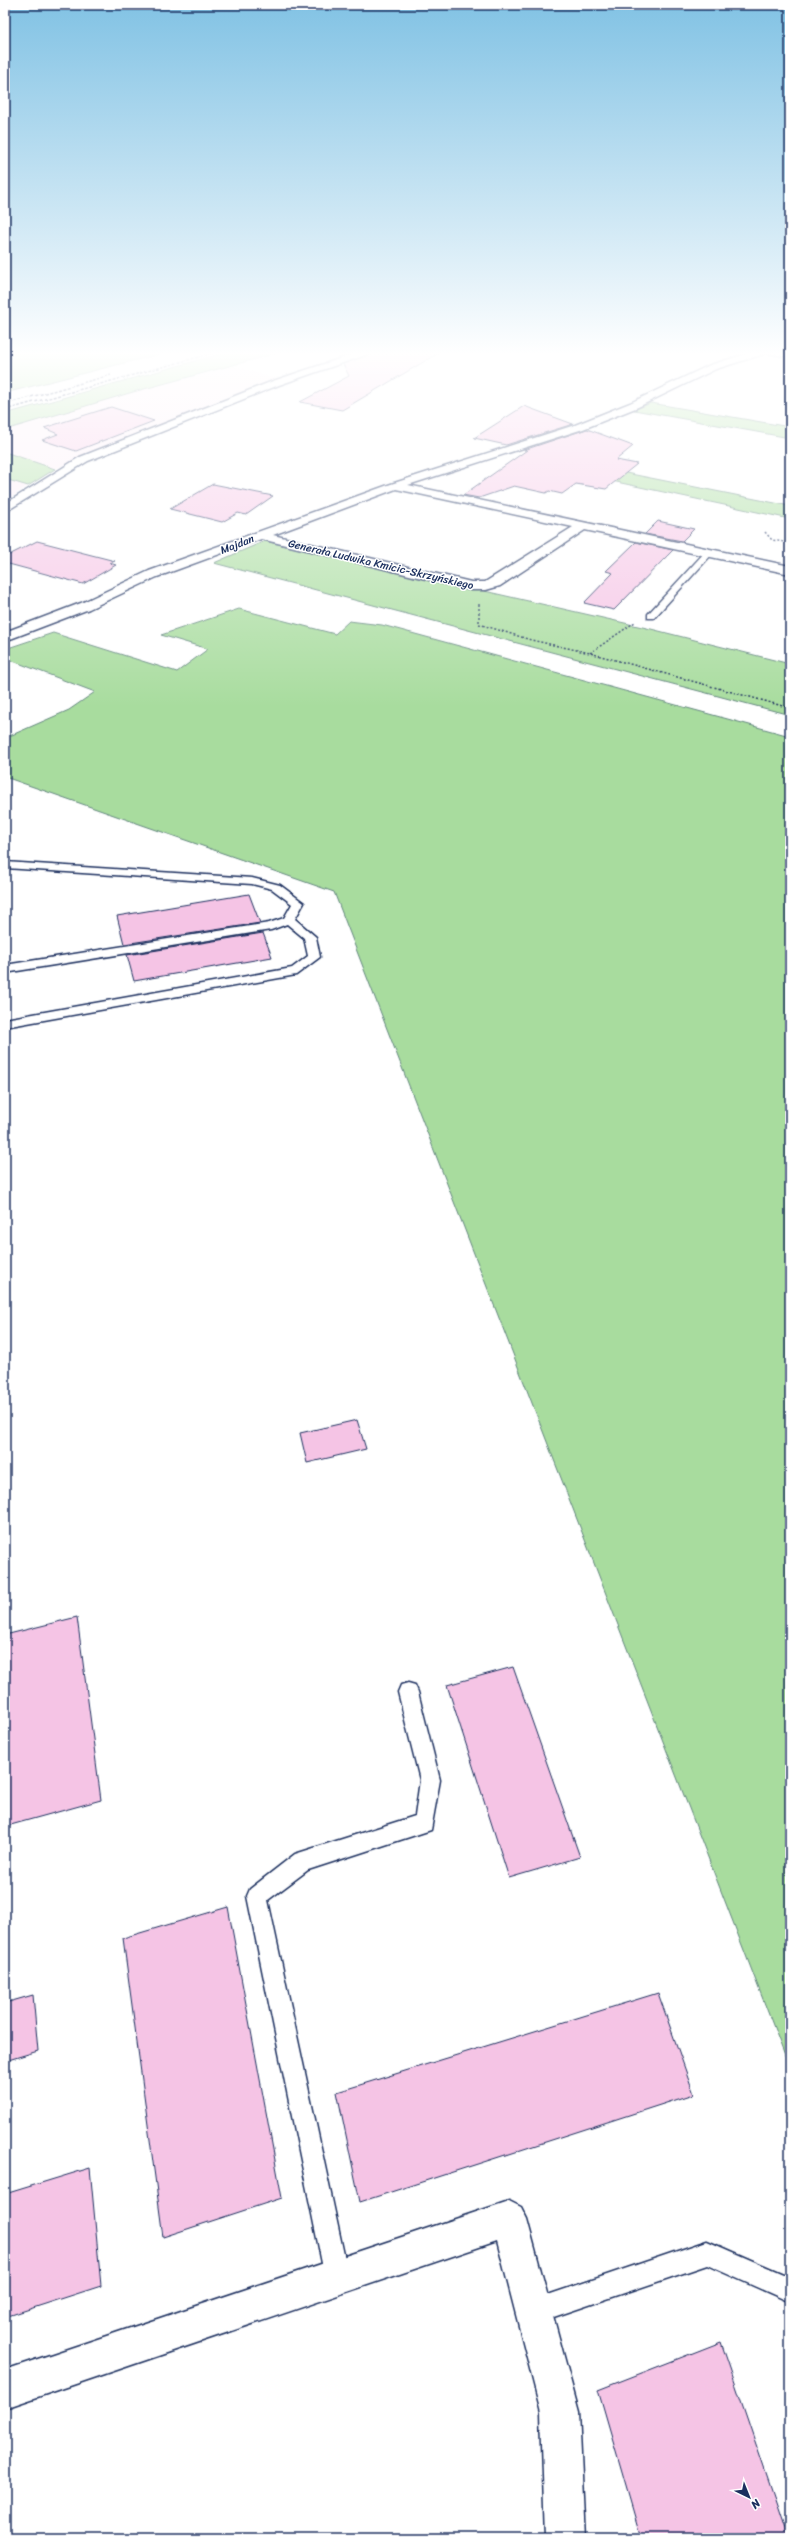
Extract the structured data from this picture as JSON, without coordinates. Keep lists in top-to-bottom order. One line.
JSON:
{"streets":{"street":["Majdan","Generała Ludwika Kmicic-Skrzyńskiego"]},"crossings":[["Majdan","Generała Ludwika Kmicic-Skrzyńskiego"]],"north":"bottom right"}
